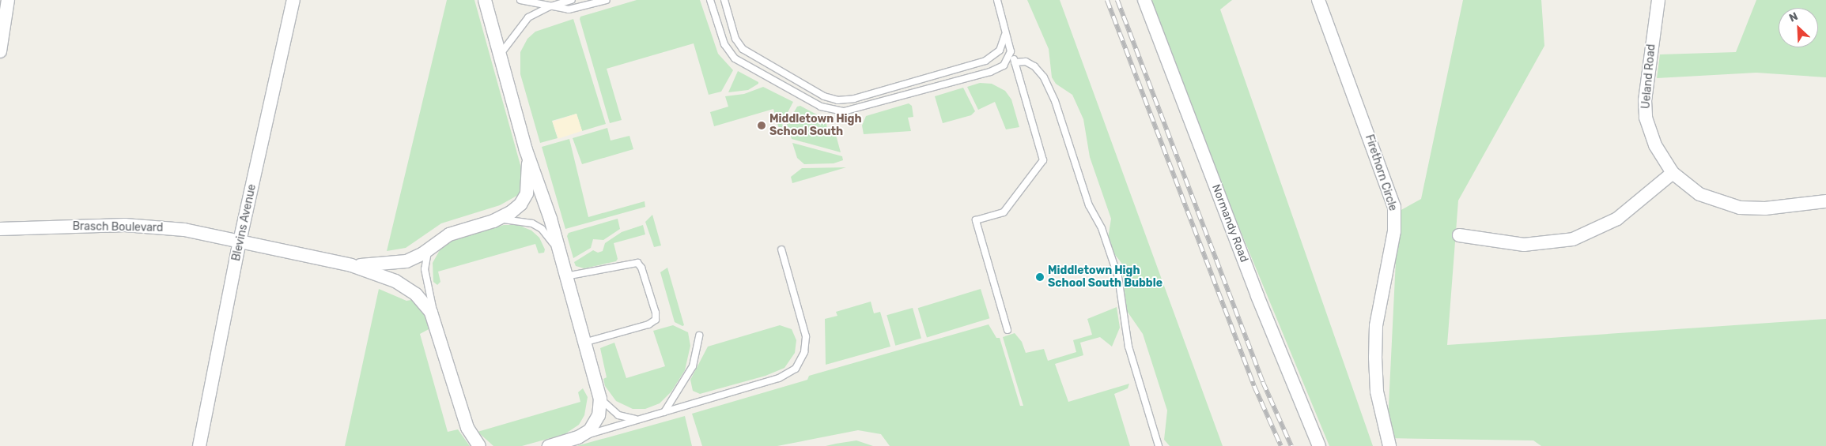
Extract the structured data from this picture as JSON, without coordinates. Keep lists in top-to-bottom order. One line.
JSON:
{"streets":{"street":["Ueland Road","Firethorn Circle","Blevins Avenue","Normandy Road","Brasch Boulevard"]},"crossings":[["Blevins Avenue","Brasch Boulevard"]],"places":["Middletown High School South","Middletown High School South Bubble"],"north":"top left"}
